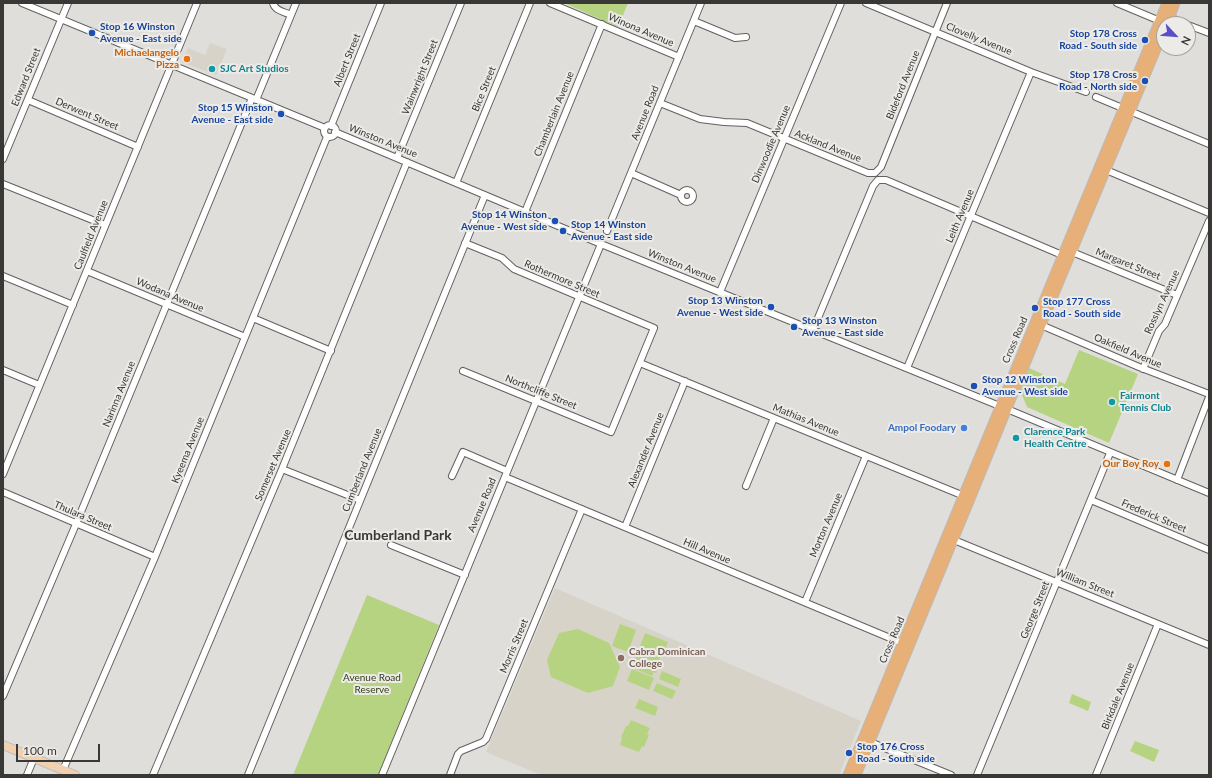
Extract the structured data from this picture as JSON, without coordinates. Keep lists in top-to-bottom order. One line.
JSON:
{"streets":{"highway":["Cross Road"],"street":["Winona Avenue","Clovelly Avenue","Albert Street","Edward Street","Wainwright Street","Bideford Avenue","Bice Street","Avenue Road","Derwent Street","Chamberlain Avenue","Winston Avenue","Dinwoodie Avenue","Ackland Avenue","Leith Avenue","Caulfield Avenue","Margaret Street","Rothermore Street","Wodana Avenue","Rosslyn Avenue","Oakfield Avenue","Northcliffe Street","Narinna Avenue","Mathias Avenue","Kyeema Avenue","Alexander Avenue","Somerset Avenue","Cumberland Avenue","Thulara Street","Frederick Street","Morton Avenue","Hill Avenue","William Street","George Street","Morris Street","Birkdale Avenue"]},"crossings":[["Winona Avenue","Avenue Road"],["Winona Avenue","Chamberlain Avenue"],["Clovelly Avenue","Bideford Avenue"],["Clovelly Avenue","Leith Avenue"],["Albert Street","Winston Avenue"],["Albert Street","Kyeema Avenue"],["Edward Street","Derwent Street"],["Wainwright Street","Winston Avenue"],["Bideford Avenue","Ackland Avenue"],["Bice Street","Winston Avenue"],["Avenue Road","Winston Avenue"],["Avenue Road","Ackland Avenue"],["Avenue Road","Rothermore Street"],["Avenue Road","Northcliffe Street"],["Avenue Road","Hill Avenue"],["Derwent Street","Caulfield Avenue"],["Chamberlain Avenue","Winston Avenue"],["Winston Avenue","Dinwoodie Avenue"],["Winston Avenue","Leith Avenue"],["Winston Avenue","Cross Road"],["Winston Avenue","Kyeema Avenue"],["Winston Avenue","Somerset Avenue"],["Winston Avenue","Cumberland Avenue"],["Winston Avenue","George Street"],["Dinwoodie Avenue","Ackland Avenue"],["Caulfield Avenue","Wodana Avenue"],["Margaret Street","Rosslyn Avenue"],["Margaret Street","Cross Road"],["Rothermore Street","Northcliffe Street"],["Rothermore Street","Mathias Avenue"],["Rothermore Street","Cumberland Avenue"],["Wodana Avenue","Narinna Avenue"],["Wodana Avenue","Kyeema Avenue"],["Rosslyn Avenue","Oakfield Avenue"],["Cross Road","Oakfield Avenue"],["Cross Road","Mathias Avenue"],["Cross Road","Hill Avenue"],["Cross Road","William Street"],["Northcliffe Street","Mathias Avenue"],["Narinna Avenue","Thulara Street"],["Mathias Avenue","Alexander Avenue"],["Mathias Avenue","Morton Avenue"],["Kyeema Avenue","Thulara Street"],["Alexander Avenue","Hill Avenue"],["Frederick Street","George Street"],["Morton Avenue","Hill Avenue"],["Hill Avenue","Morris Street"],["William Street","George Street"],["William Street","Birkdale Avenue"]],"districts":["Cumberland Park"],"parks":["Avenue Road Reserve"],"places":["Stop 16 Winston Avenue - East side","Stop 178 Cross Road - South side","Michaelangelo Pizza","SJC Art Studios","Stop 178 Cross Road - North side","Stop 15 Winston Avenue - East side","Stop 14 Winston Avenue - West side","Stop 14 Winston Avenue - East side","Stop 13 Winston Avenue - West side","Stop 177 Cross Road - South side","Stop 13 Winston Avenue - East side","Stop 12 Winston Avenue - West side","Fairmont Tennis Club","Ampol Foodary","Clarence Park Health Centre","Our Boy Roy","Cabra Dominican College","Stop 176 Cross Road - South side"],"scale_bar":"100 m","north":"bottom right"}
